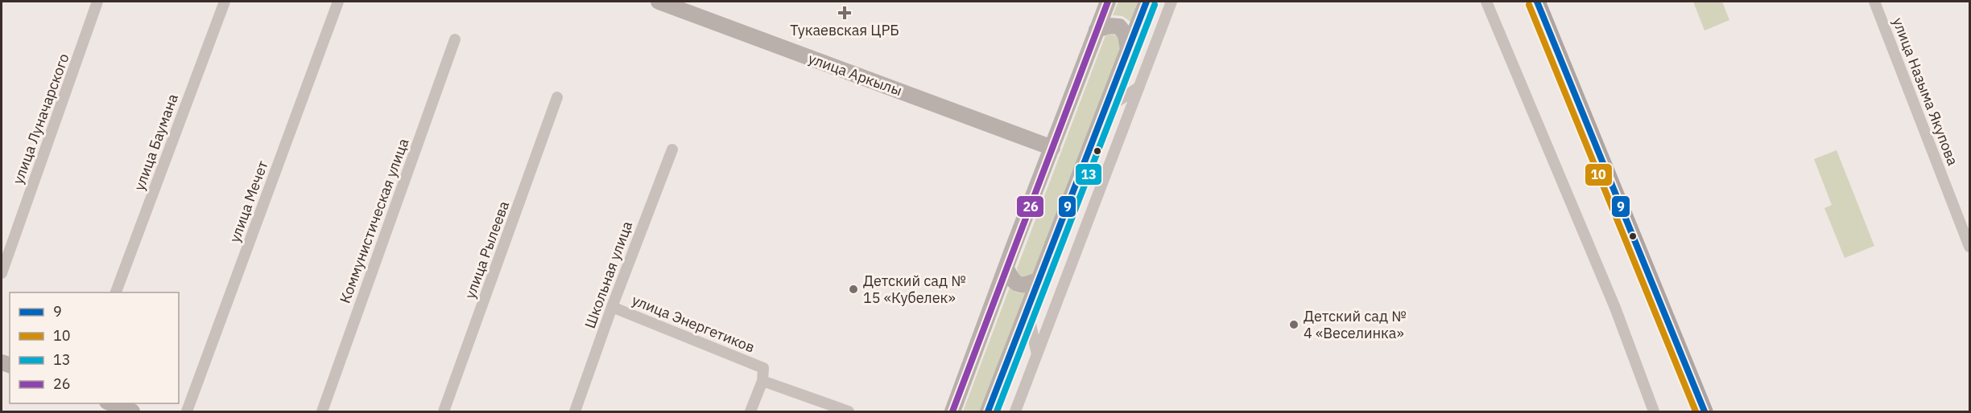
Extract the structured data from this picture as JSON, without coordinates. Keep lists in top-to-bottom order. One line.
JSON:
{"streets":{"main road":["улица Аркылы"],"street":["улица Назыма Якупова","улица Луначарского","улица Баумана","улица Мечет","Коммунистическая улица","улица Рылеева","Школьная улица","улица Энергетиков"]},"crossings":[["Школьная улица","улица Энергетиков"]],"places":{"health":["Тукаевская ЦРБ"],"other":["Детский сад № 15 «Кубелек»","Детский сад № 4 «Веселинка»"]},"lines":["transit line 9","transit line 26","transit line 10","transit line 13"],"legend":["9","10","13","26"]}
